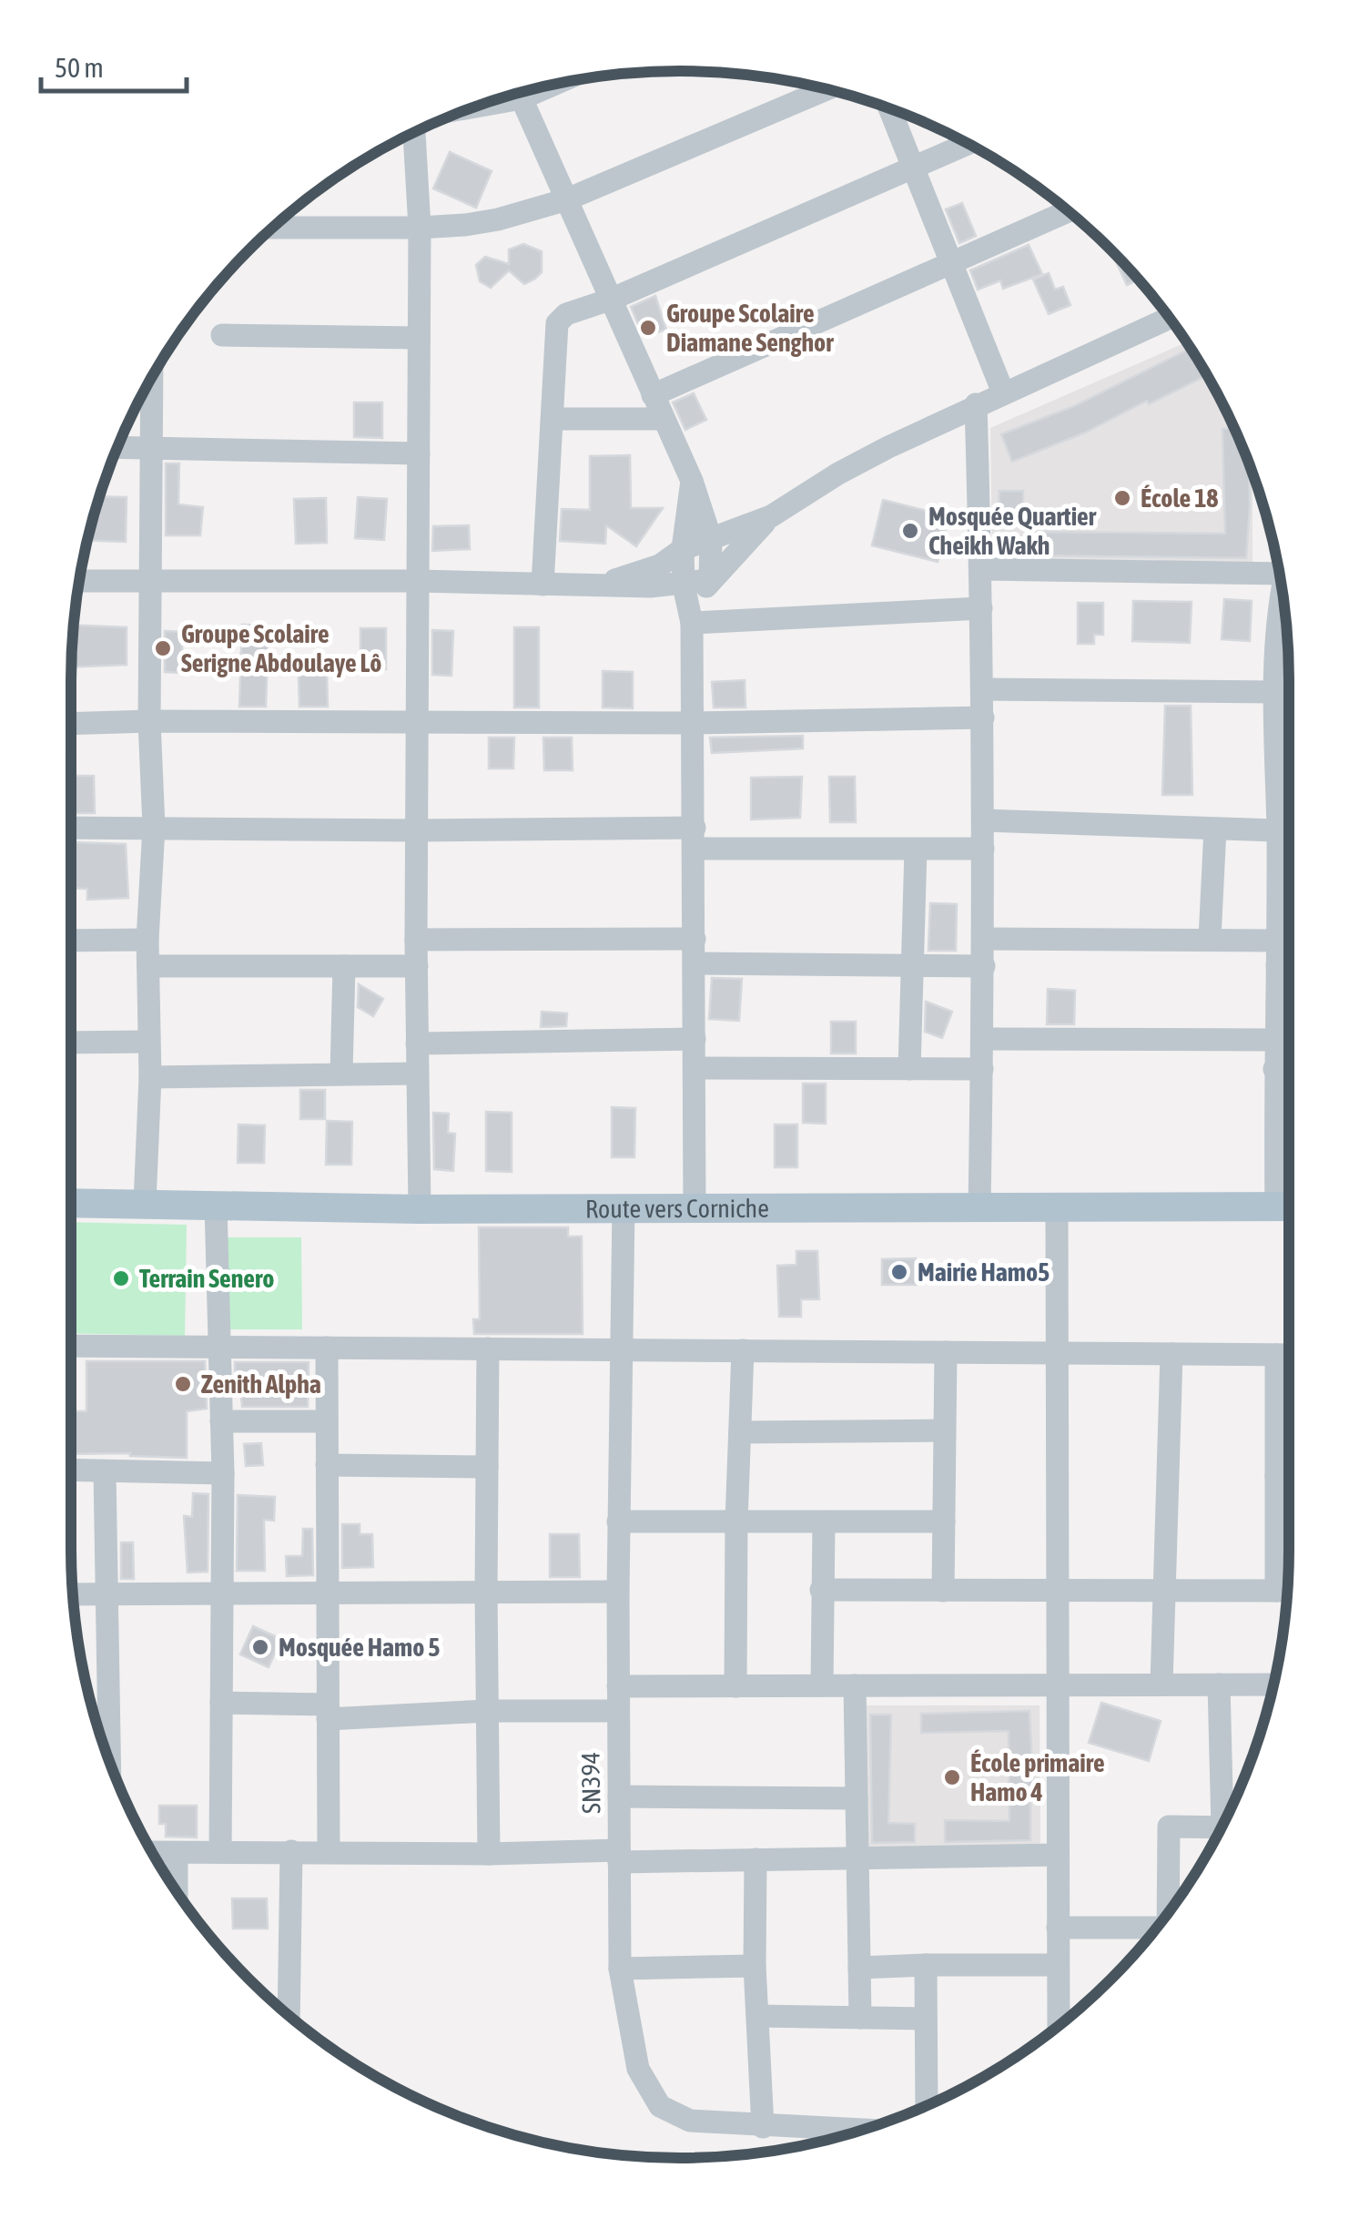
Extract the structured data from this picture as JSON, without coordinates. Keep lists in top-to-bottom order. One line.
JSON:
{"streets":{"main road":["Route vers Corniche"],"street":["SN394"]},"crossings":[["Route vers Corniche","SN394"]],"places":["Groupe Scolaire Diamane Senghor","École 18","Mosquée Quartier Cheikh Wakh","Groupe Scolaire Serigne Abdoulaye Lô","Mairie Hamo5","Terrain Senero","Zenith Alpha","Mosquée Hamo 5","École primaire Hamo 4"],"scale_bar":"50 m"}
